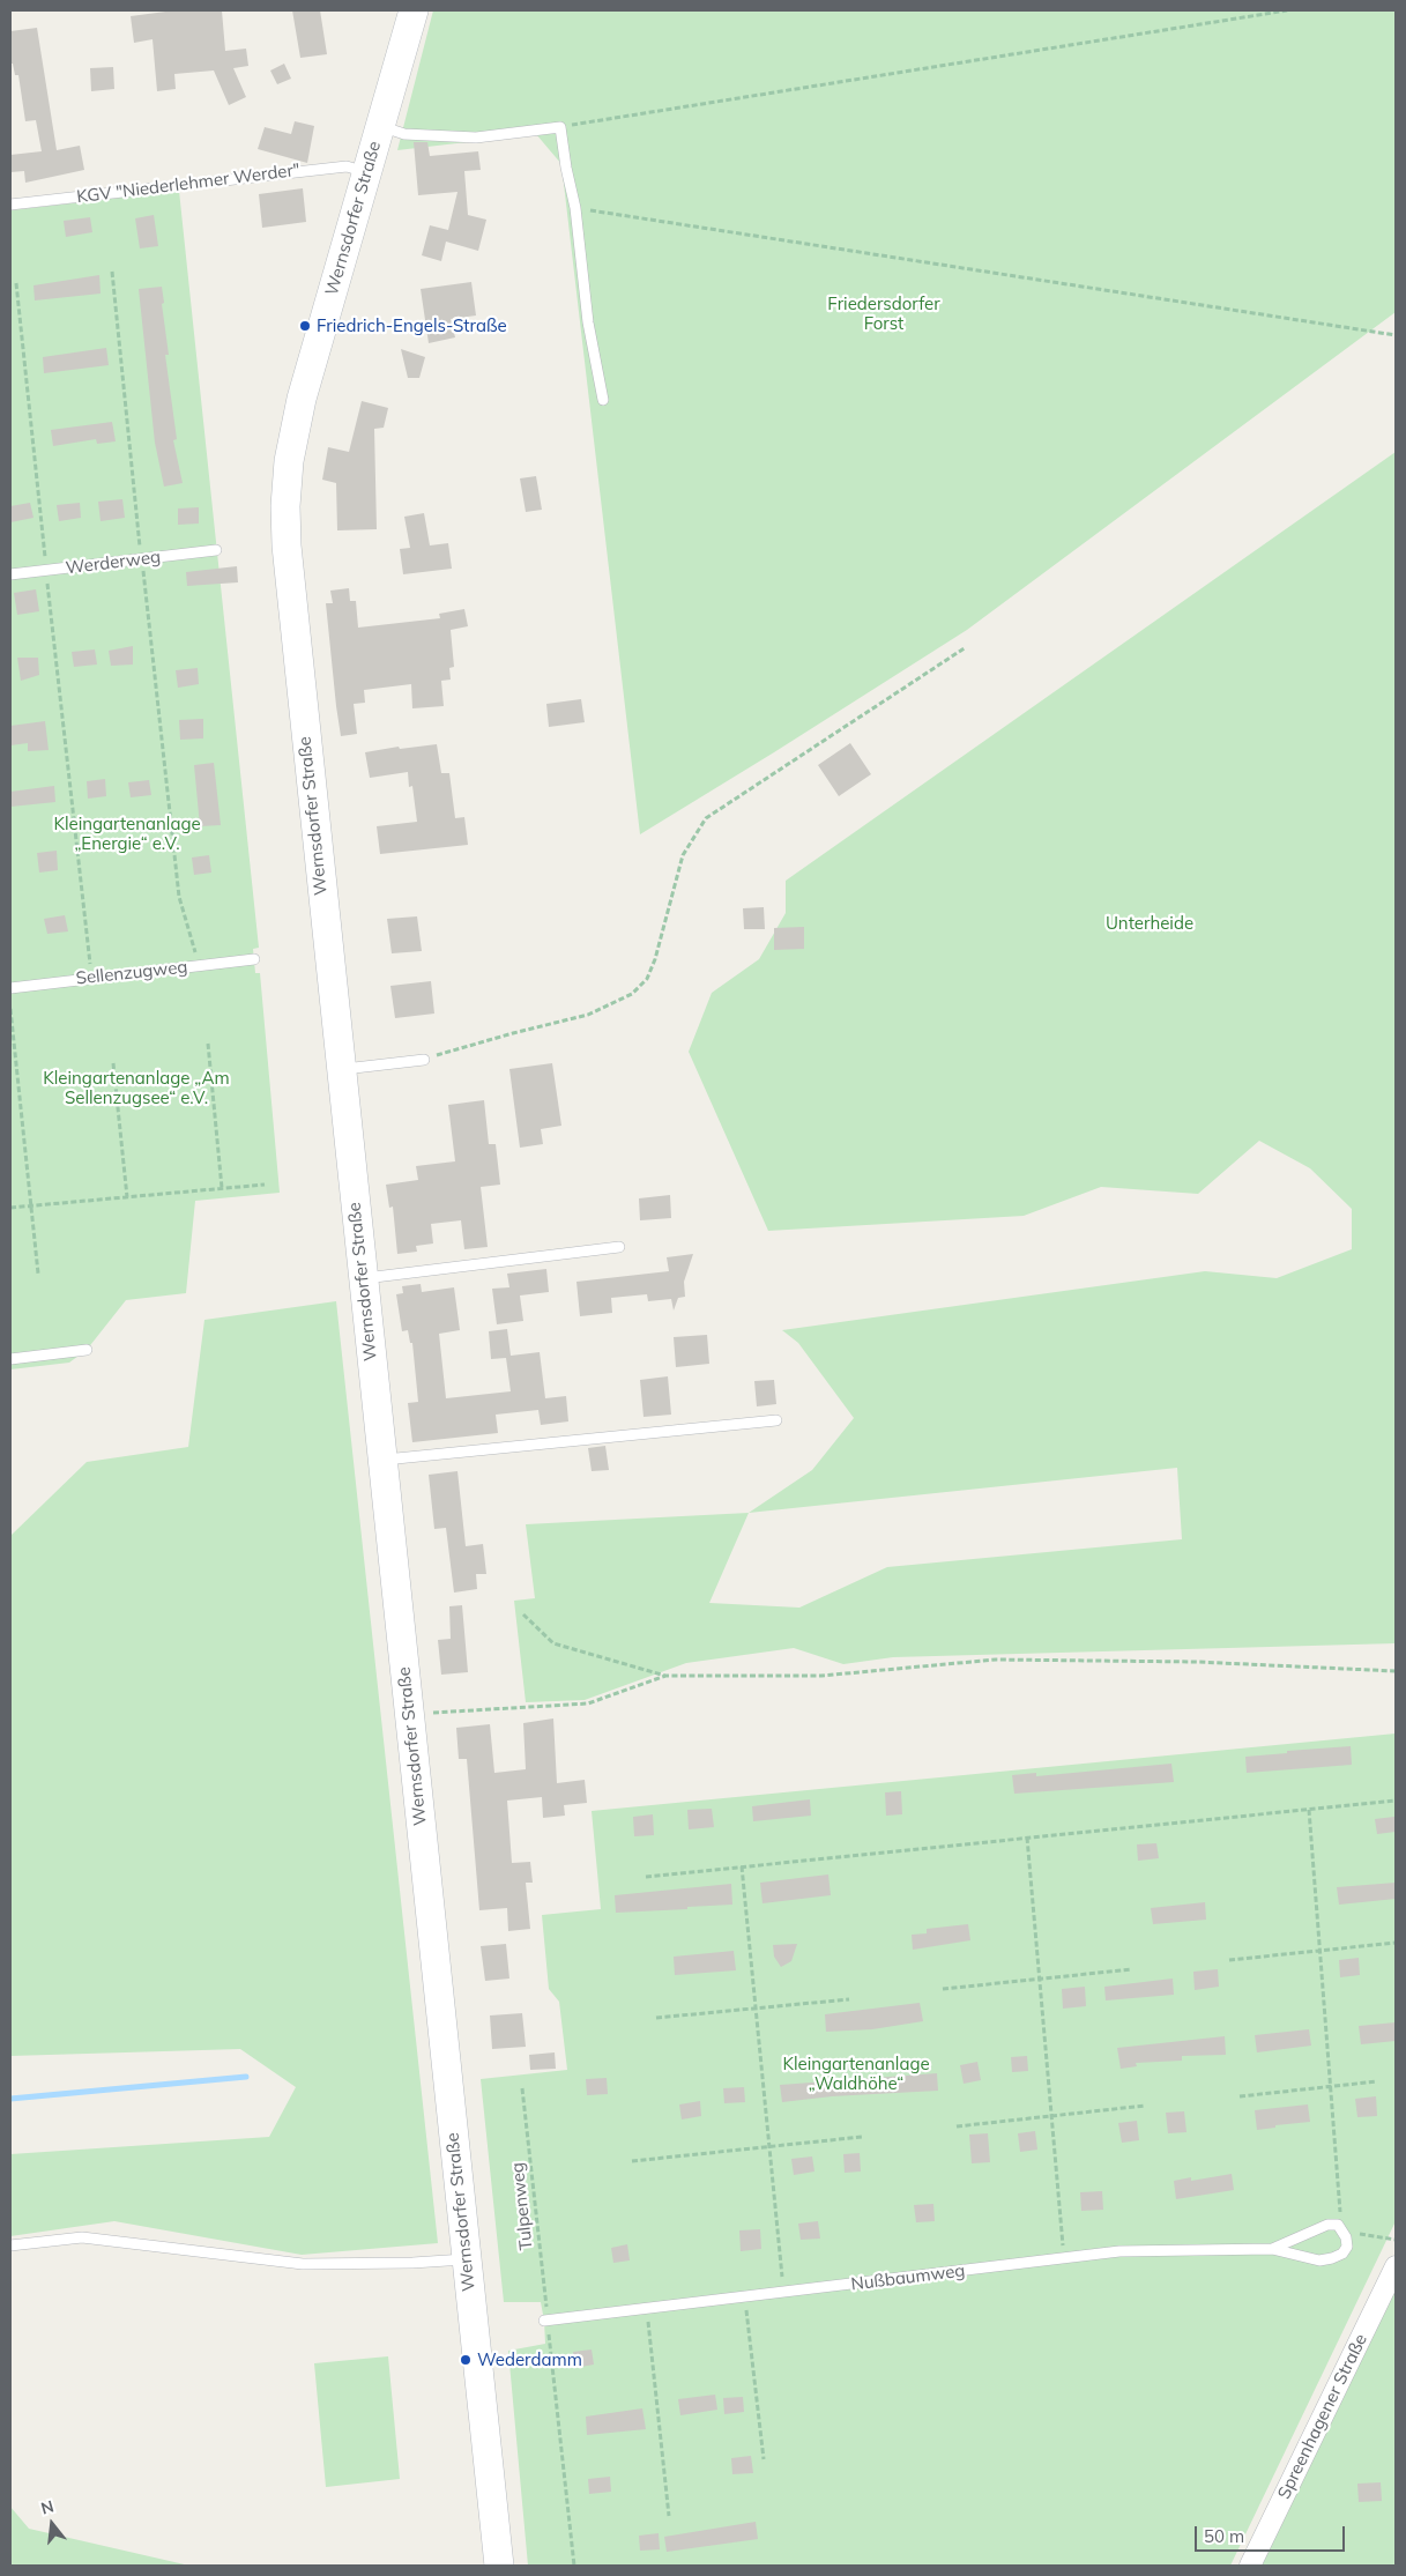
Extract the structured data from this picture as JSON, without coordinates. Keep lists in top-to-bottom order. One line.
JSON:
{"streets":{"main road":["Wernsdorfer Straße"],"street":["Spreenhagener Straße"],"lane":["KGV \"Niederlehmer Werder\"","Werderweg","Sellenzugweg","Nußbaumweg"],"path":["Tulpenweg"]},"crossings":[["KGV \"Niederlehmer Werder\"","Wernsdorfer Straße"],["Tulpenweg","Nußbaumweg"]],"parks":["Friedersdorfer Forst","Kleingartenanlage „Energie“ e.V.","Unterheide","Kleingartenanlage „Am Sellenzugsee“ e.V.","Kleingartenanlage „Waldhöhe“"],"places":["Friedrich-Engels-Straße","Wederdamm"],"scale_bar":"50 m","north":"top"}
